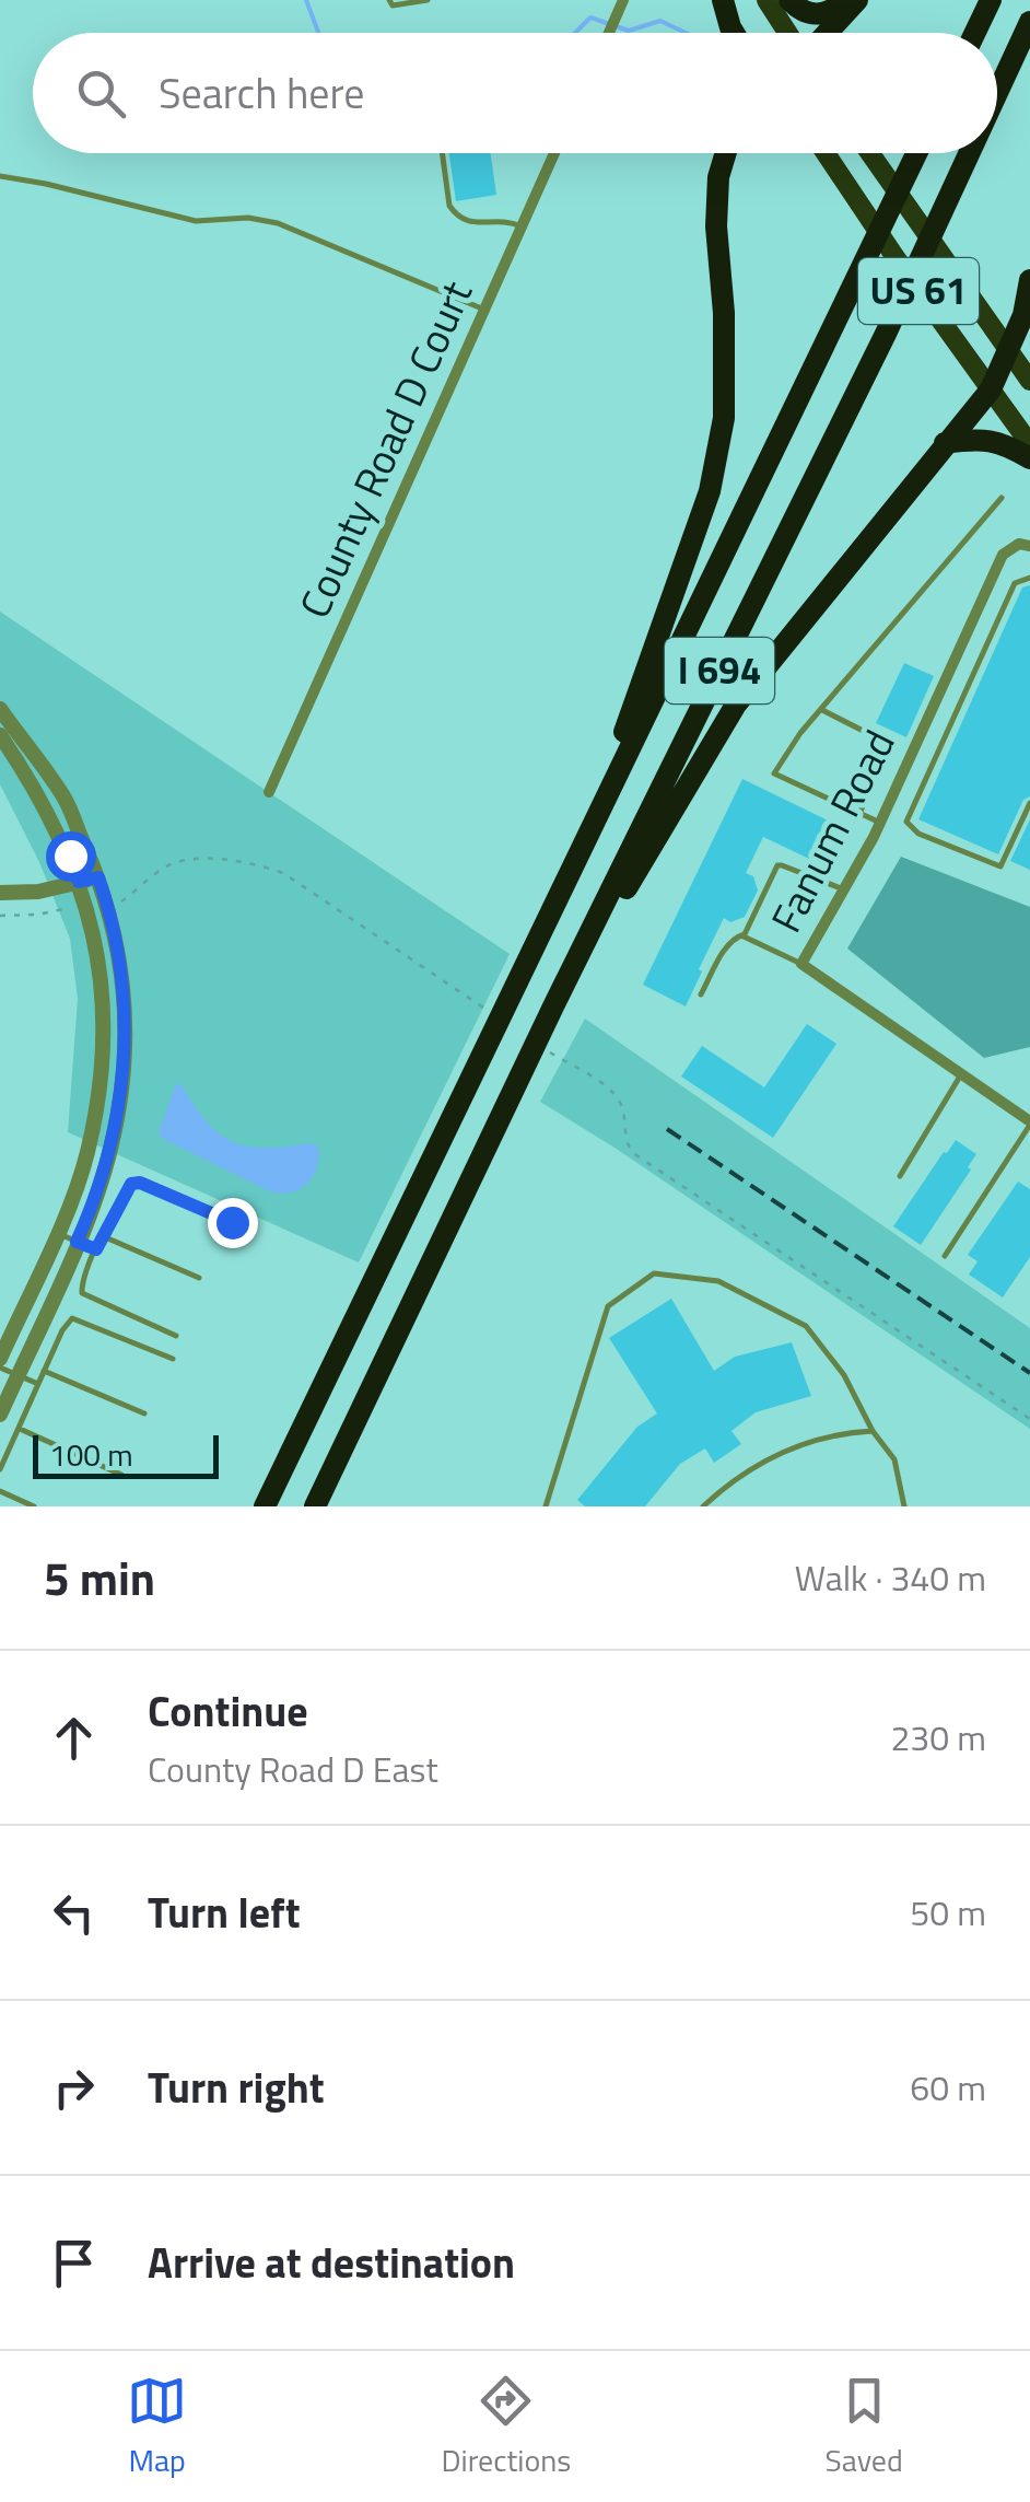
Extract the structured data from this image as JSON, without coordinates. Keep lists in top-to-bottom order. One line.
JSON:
{"streets":{"highway":["I 694"],"main road":["US 61"],"street":["County Road D Court","Fanum Road"]},"scale_bar":"100 m","page":{"search":"Search here","scale":"100 m","heading":["5 min","Walk · 340 m"],"list":[["Continue","County Road D East","230 m"],["Turn left","50 m"],["Turn right","60 m"],"Arrive at destination"],"nav":["Map","Directions","Saved"]}}
